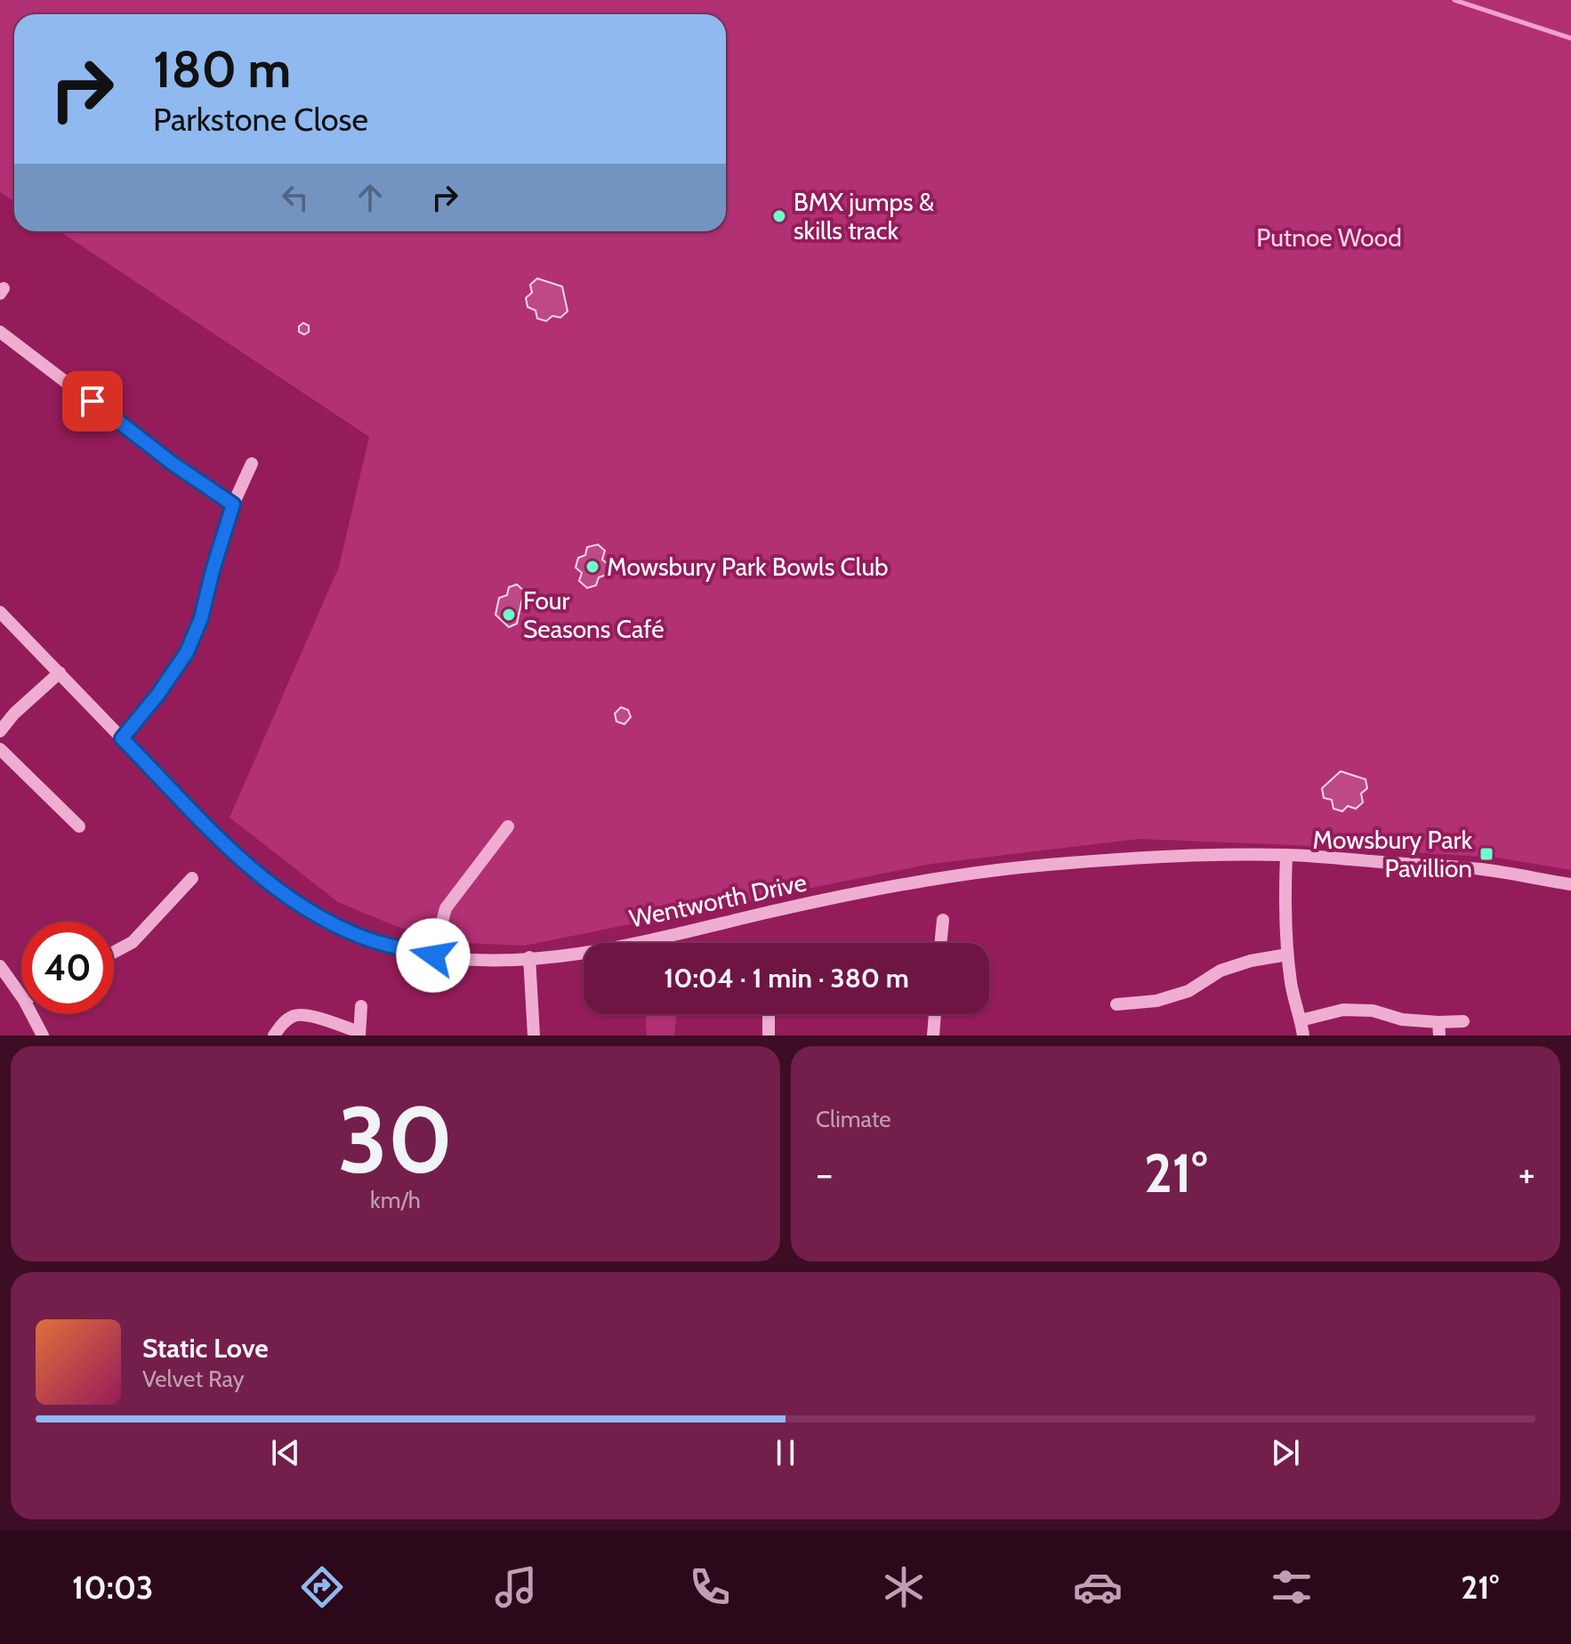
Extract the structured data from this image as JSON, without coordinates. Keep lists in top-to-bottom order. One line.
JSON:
{"streets":{"street":["Wentworth Drive"]},"parks":["Putnoe Wood"],"places":{"other":["BMX jumps & skills track","Mowsbury Park Bowls Club","Four Seasons Café"],"transit":["Mowsbury Park Pavillion"]},"page":{"turn":["180 m","Parkstone Close"],"limit":"40","trip":"10:04 · 1 min · 380 m","tile":[["30","km/h"],"Climate"],"heat":["−","21°","+"],"song":["Static Love","Velvet Ray"],"tabs":["10:03","21°"]}}
